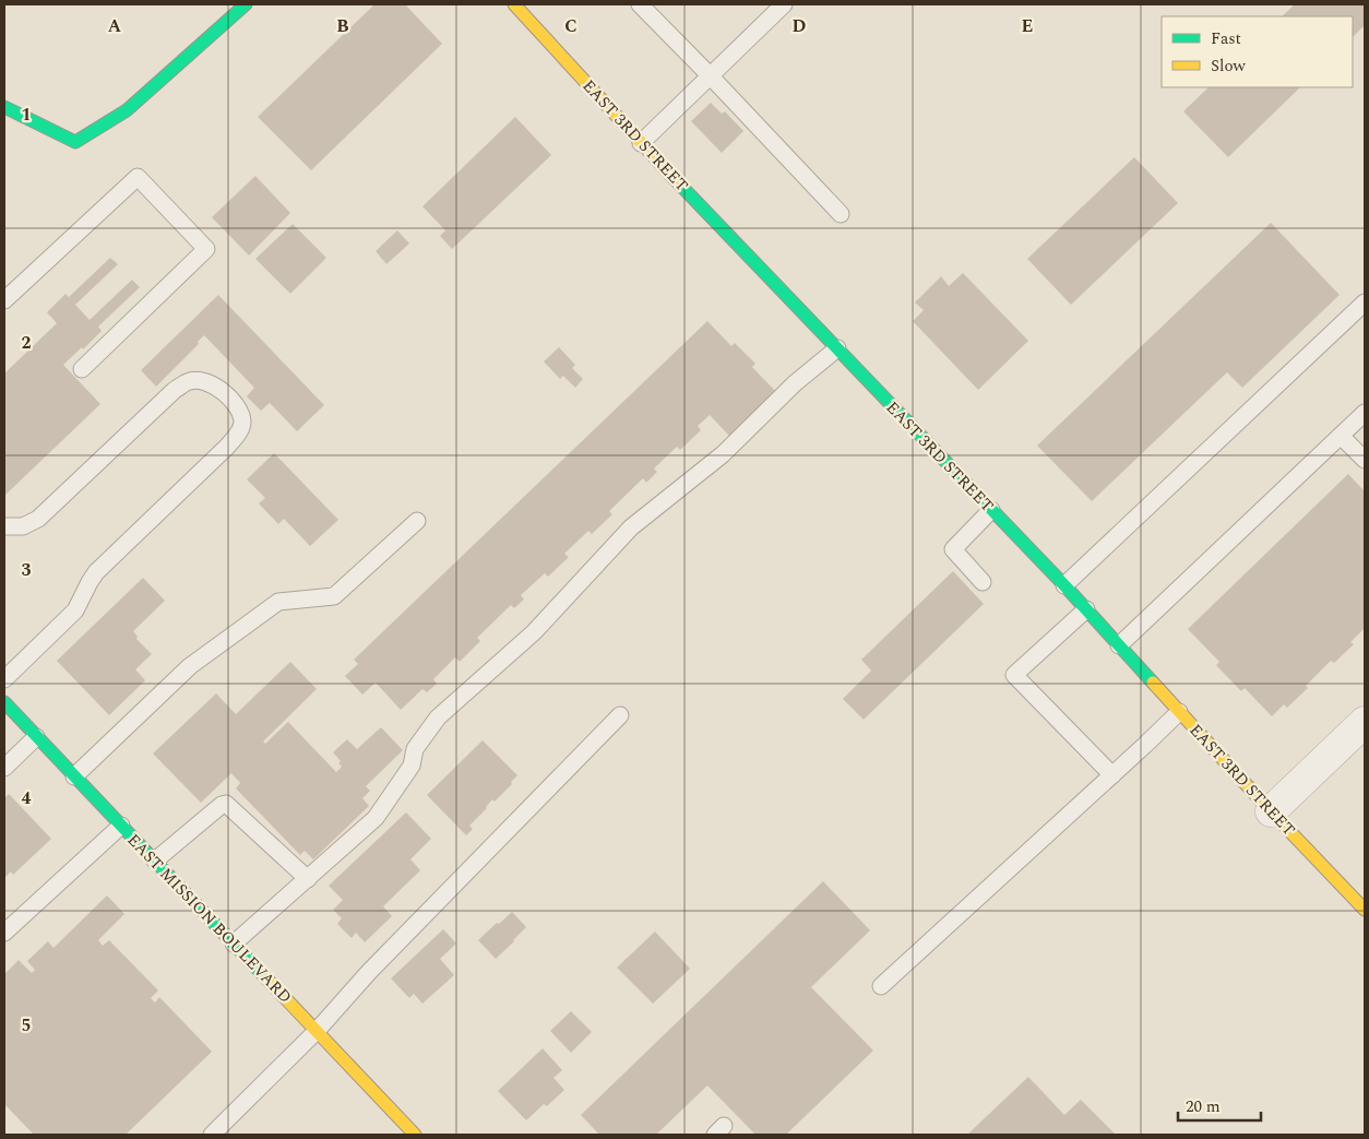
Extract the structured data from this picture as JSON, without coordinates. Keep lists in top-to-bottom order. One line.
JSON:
{"streets":{"street":["EAST 3RD STREET","EAST MISSION BOULEVARD"]},"legend":["Fast","Slow"],"scale_bar":"20 m","grid":{"columns":["A","B","C","D","E"],"rows":["1","2","3","4","5"]}}
